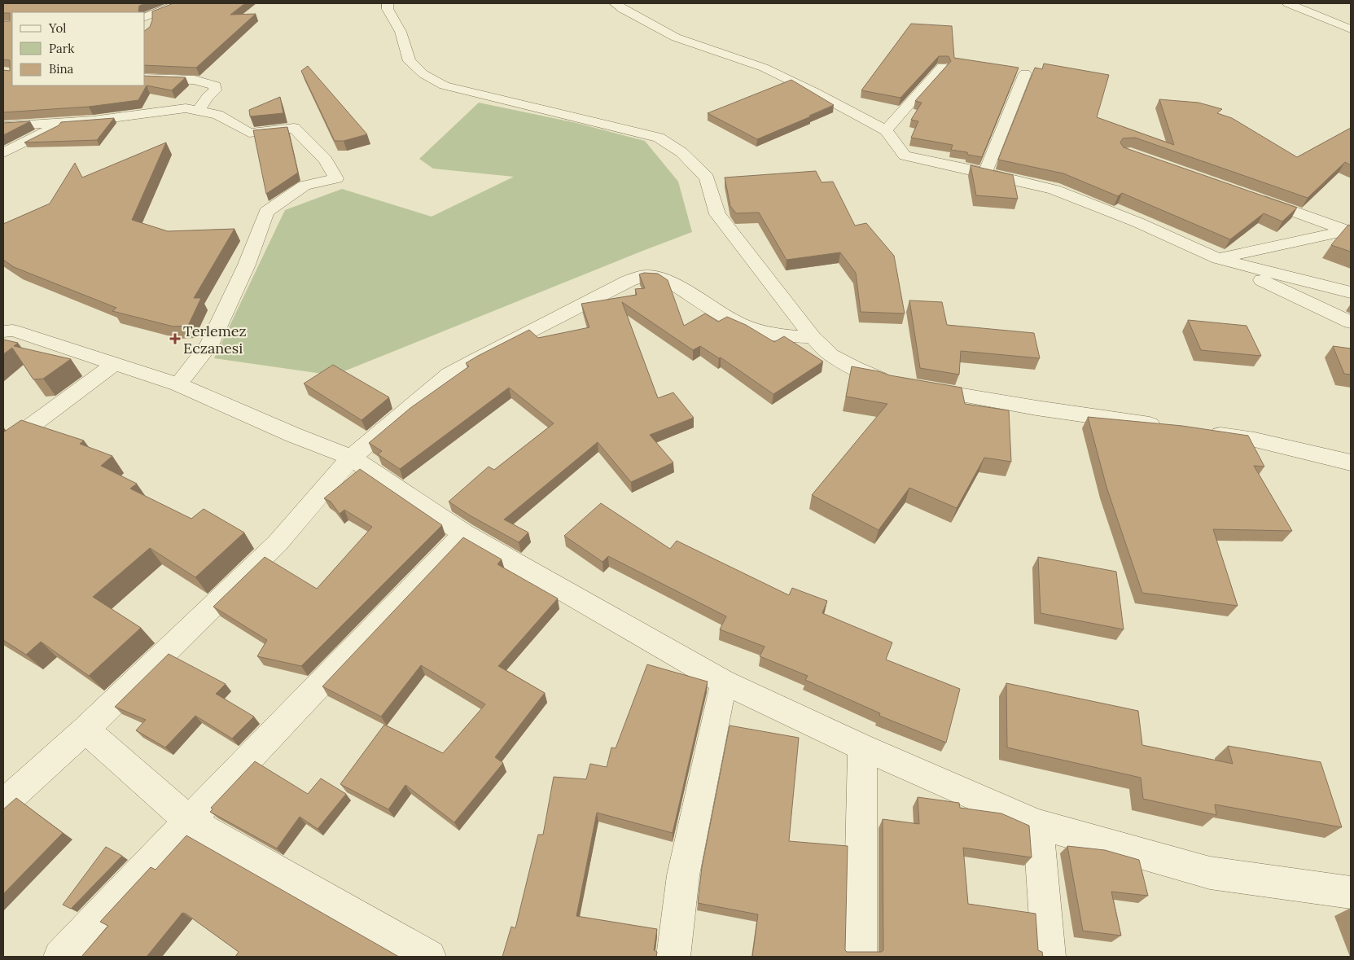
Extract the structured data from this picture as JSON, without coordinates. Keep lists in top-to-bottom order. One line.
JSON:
{"places":{"health":["Terlemez Eczanesi"]},"legend":["Yol","Park","Bina"]}
